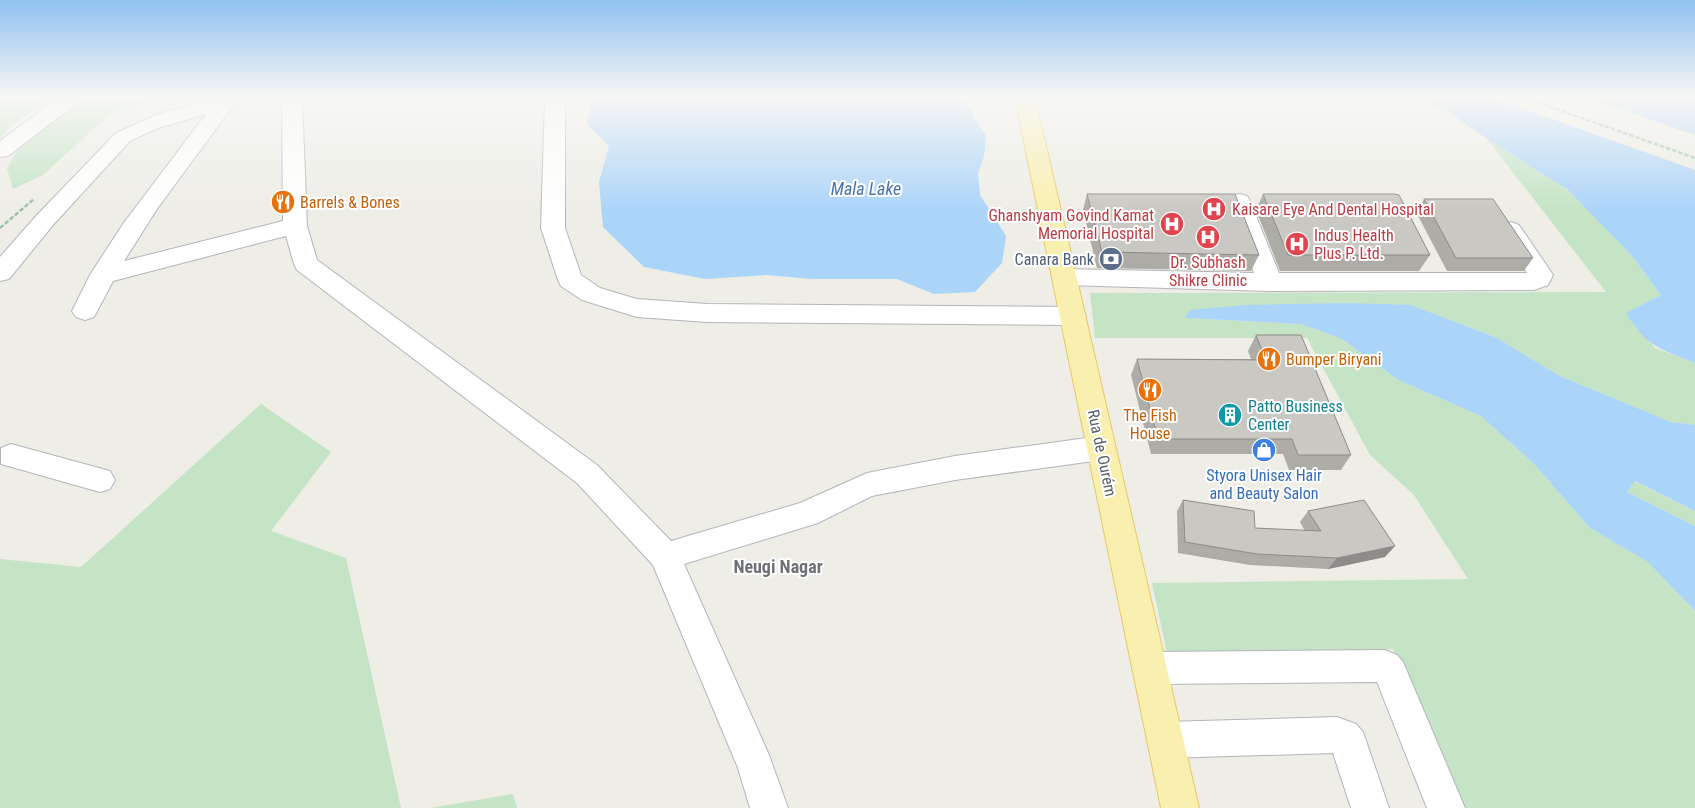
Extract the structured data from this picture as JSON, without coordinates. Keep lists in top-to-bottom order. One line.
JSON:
{"streets":{"main road":["Rua de Ourém"]},"districts":["Neugi Nagar"],"water":["Mala Lake"],"places":{"restaurant":["Barrels & Bones","Bumper Biryani","The Fish House"],"hospital":["Kaisare Eye And Dental Hospital","Ghanshyam Govind Kamat Memorial Hospital","Dr. Subhash Shikre Clinic","Indus Health Plus P. Ltd."],"bank":["Canara Bank"],"building":["Patto Business Center"],"shop":["Styora Unisex Hair and Beauty Salon"]}}
